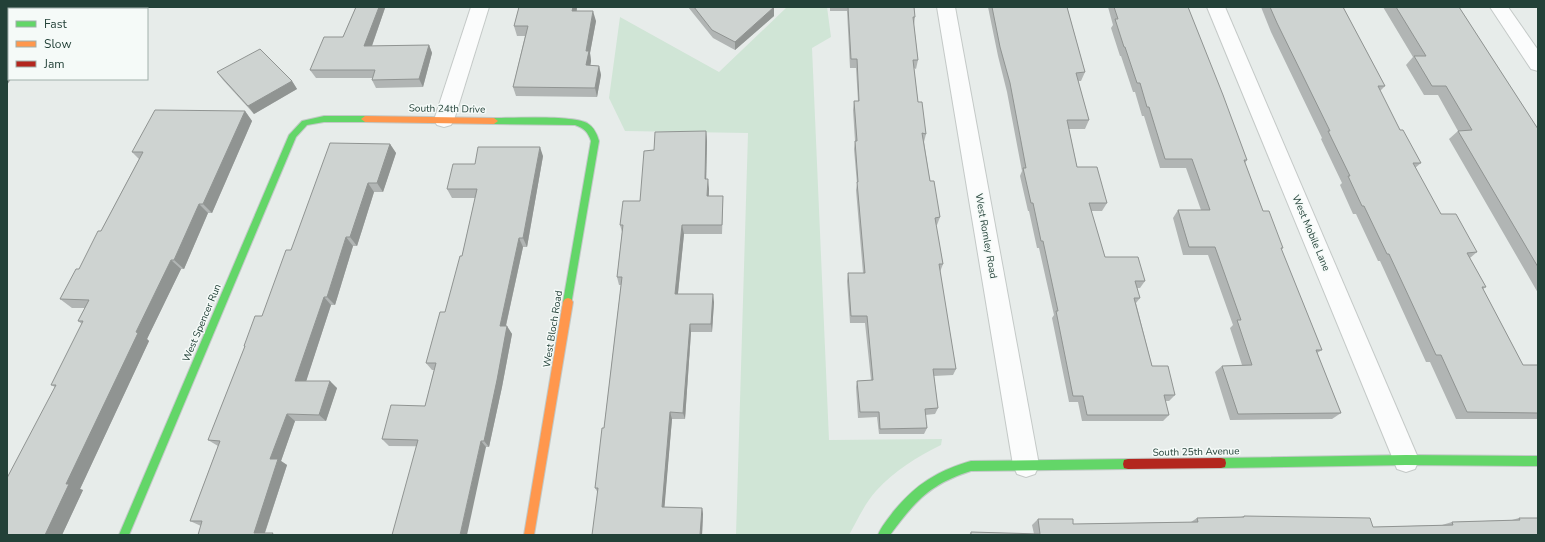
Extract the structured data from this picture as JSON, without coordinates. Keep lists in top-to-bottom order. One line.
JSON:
{"streets":{"street":["South 24th Drive","West Mobile Lane","West Romley Road","West Spencer Run","West Bloch Road","South 25th Avenue"]},"crossings":[["South 24th Drive","West Spencer Run"],["South 24th Drive","West Bloch Road"],["West Mobile Lane","South 25th Avenue"],["West Romley Road","South 25th Avenue"]],"legend":["Fast","Slow","Jam"]}
